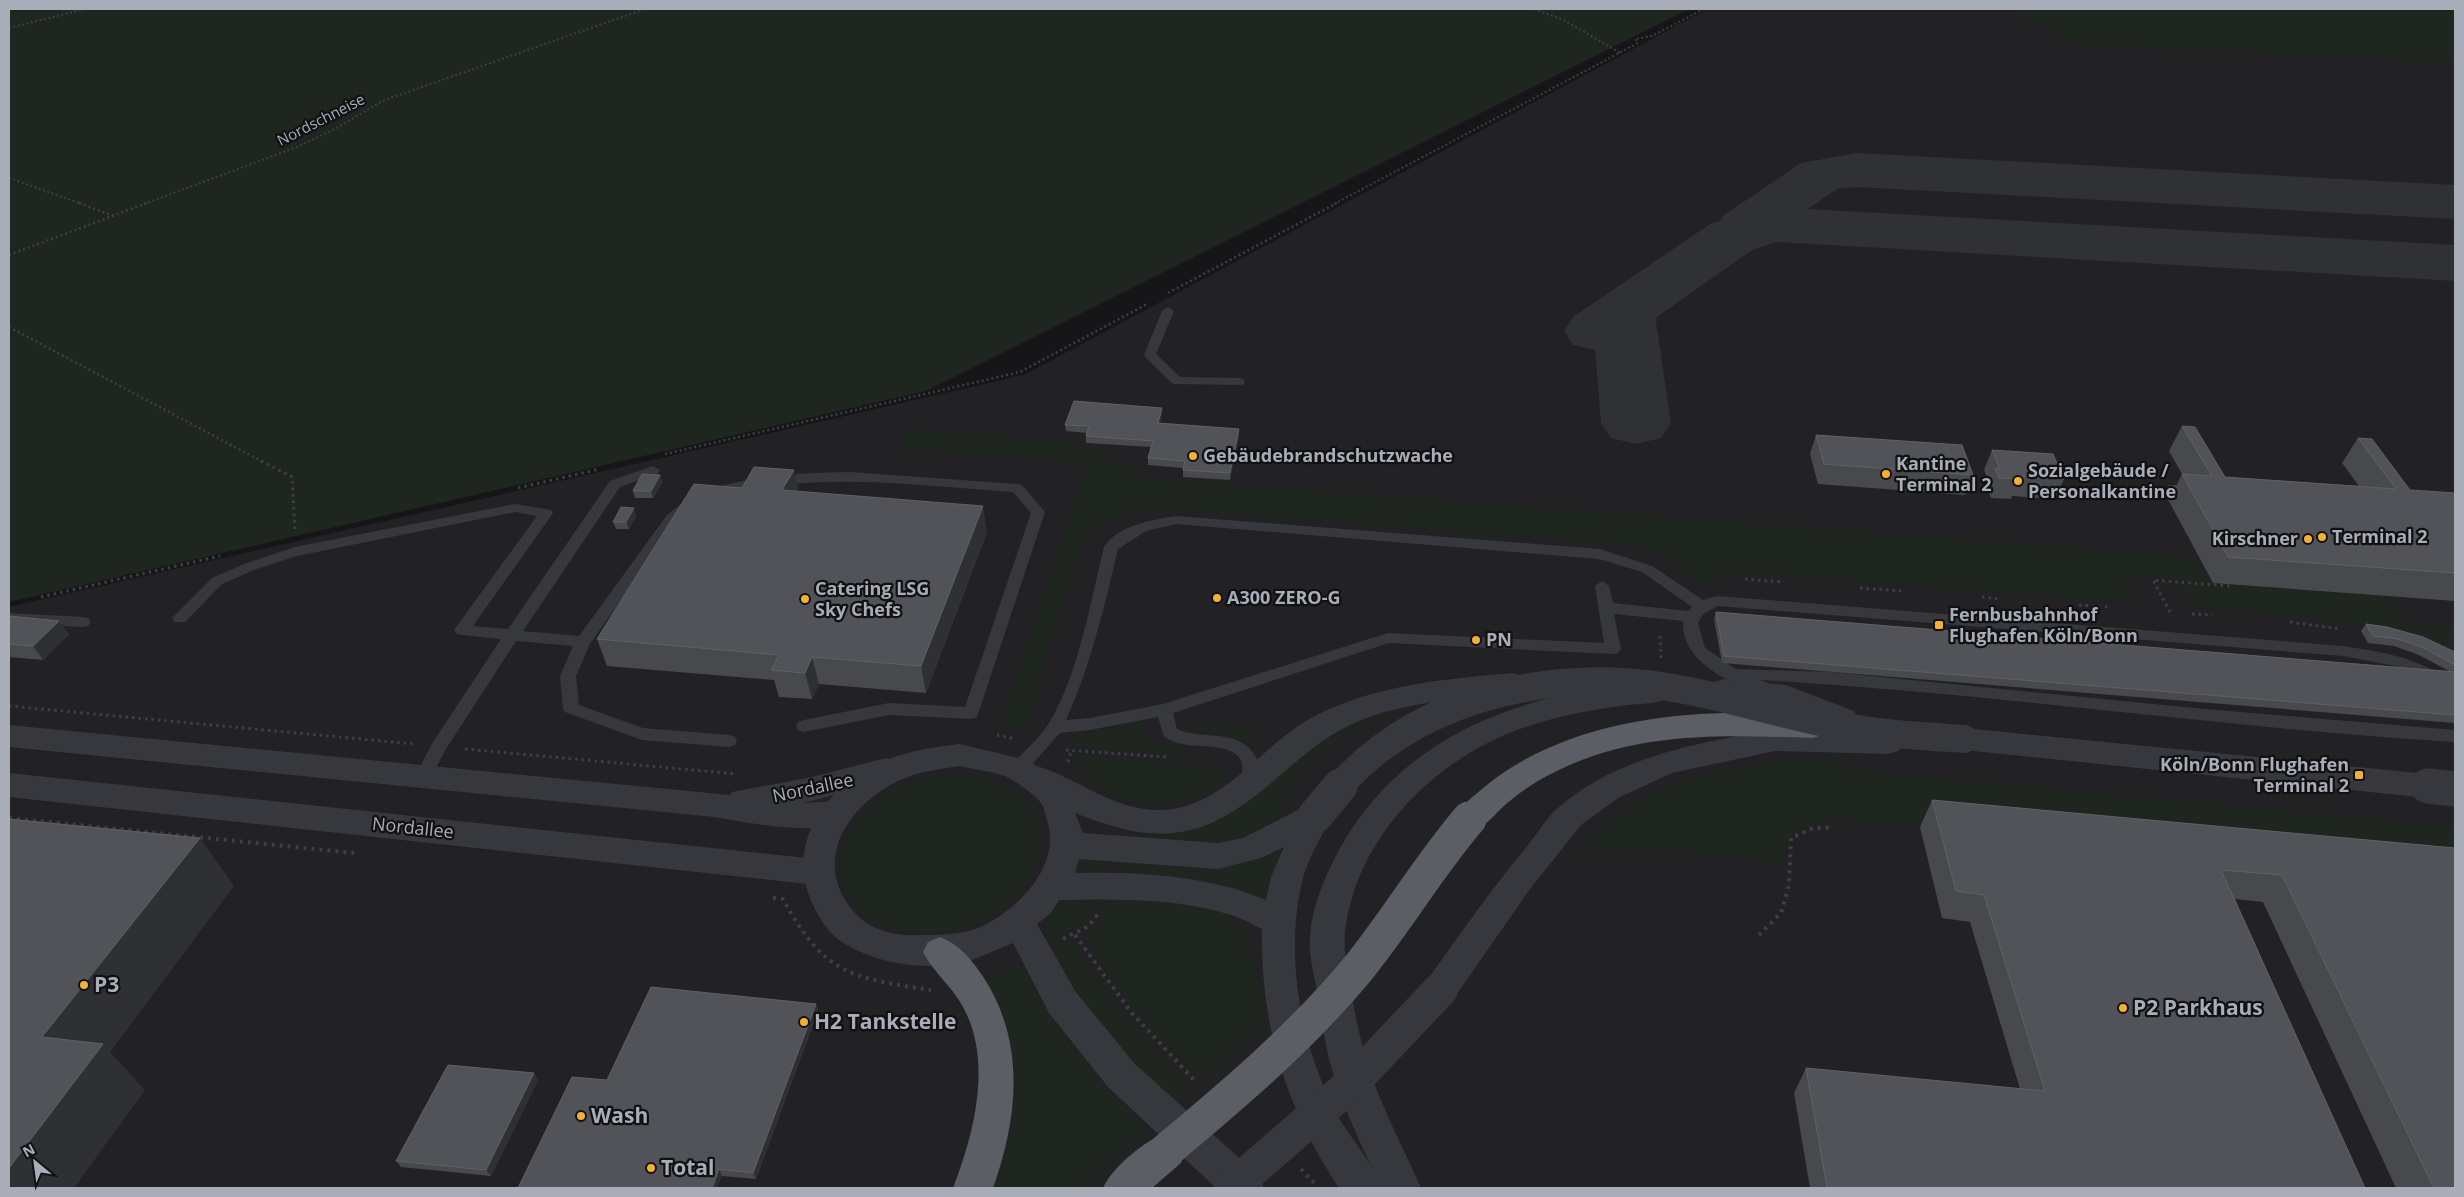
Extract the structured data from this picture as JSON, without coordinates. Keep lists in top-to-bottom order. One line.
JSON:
{"streets":{"street":["Nordallee"],"path":["Nordschneise"]},"places":{"other":["Gebäudebrandschutzwache","Kantine Terminal 2","Sozialgebäude / Personalkantine","Terminal 2","Kirschner","A300 ZERO-G","Catering LSG Sky Chefs","PN","P3","P2 Parkhaus","H2 Tankstelle","Wash","Total"],"transit":["Fernbusbahnhof Flughafen Köln/Bonn","Köln/Bonn Flughafen Terminal 2"]},"north":"top left"}
